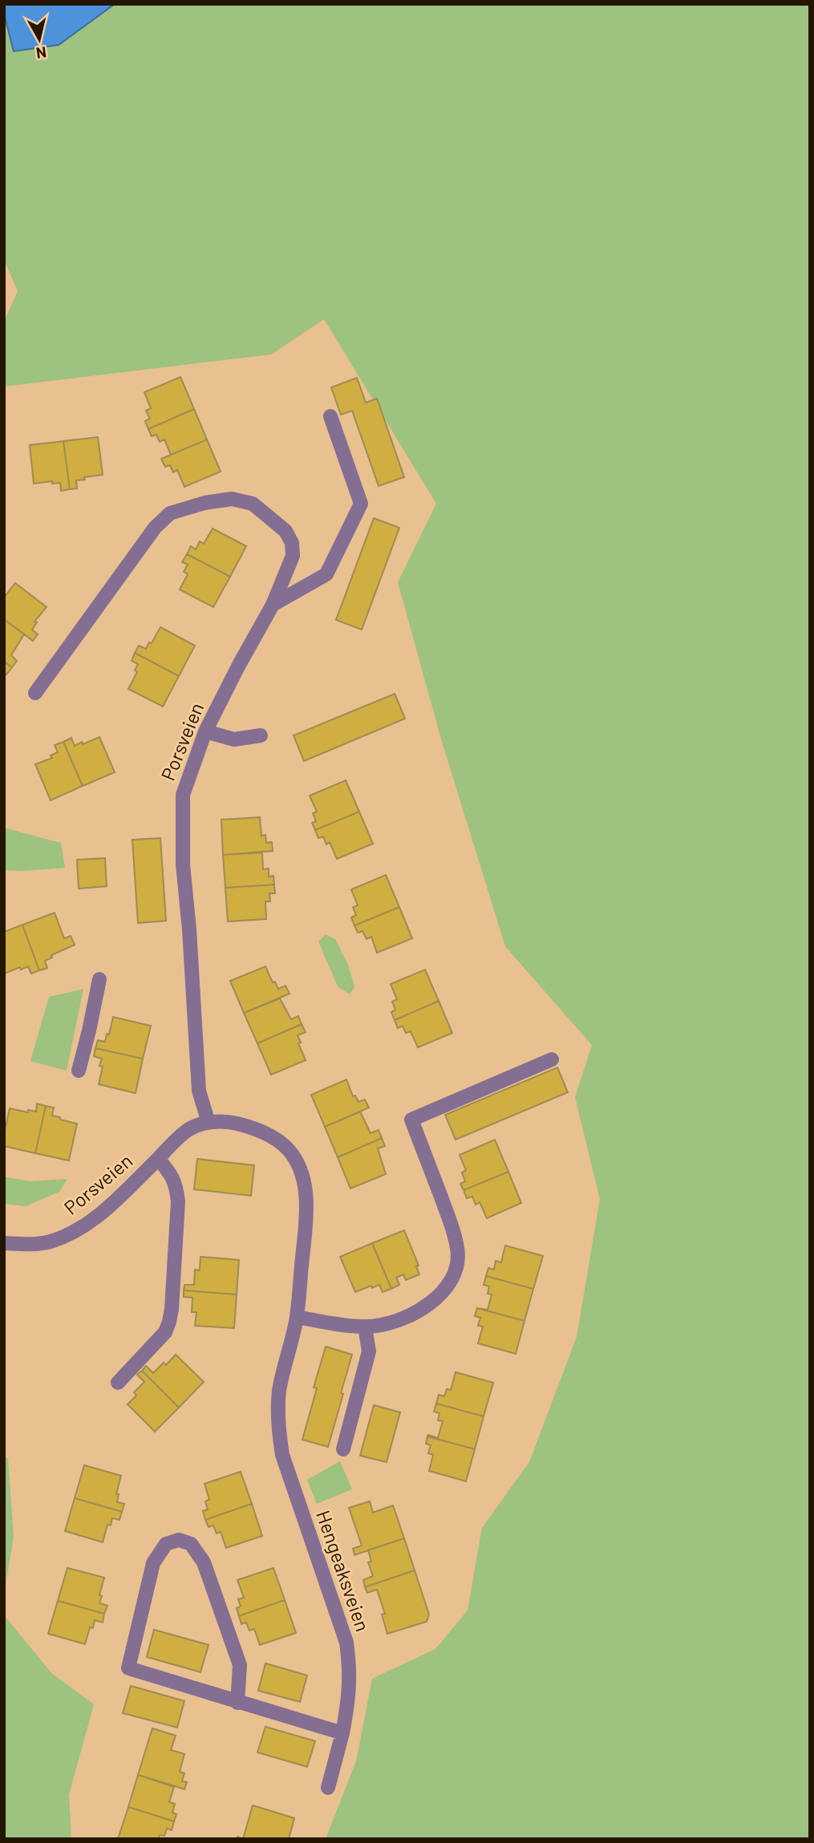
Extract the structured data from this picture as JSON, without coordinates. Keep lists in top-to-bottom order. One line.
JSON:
{"streets":{"street":["Porsveien","Hengeaksveien"]},"crossings":[["Porsveien","Hengeaksveien"]],"north":"bottom"}
